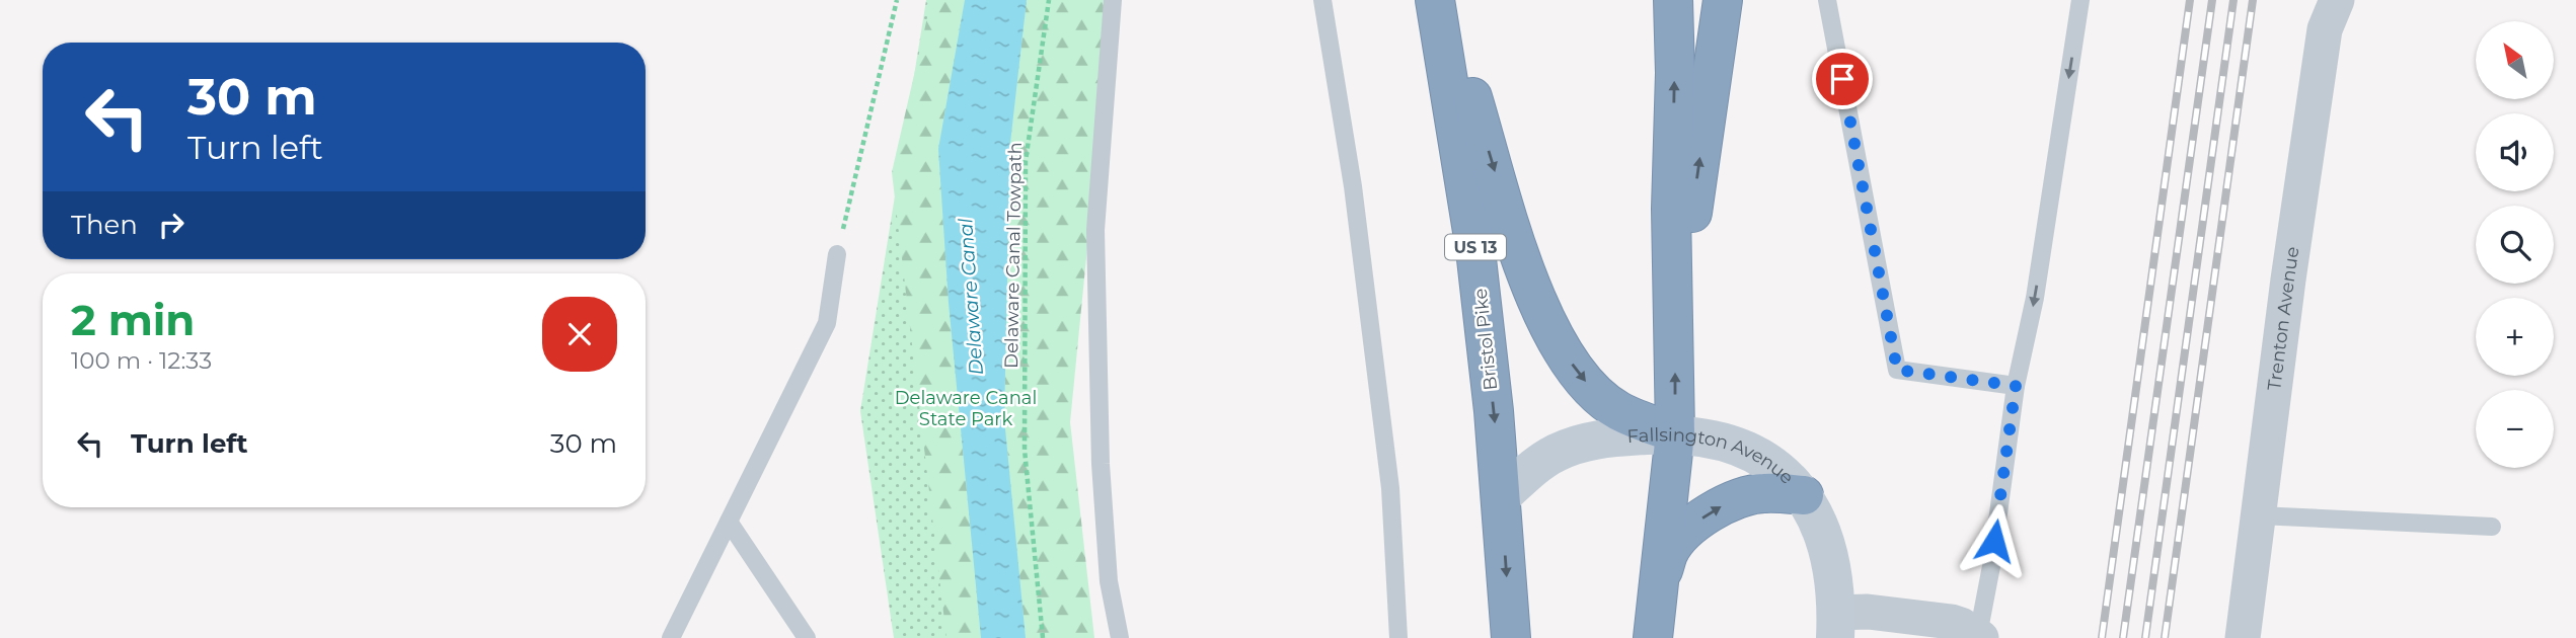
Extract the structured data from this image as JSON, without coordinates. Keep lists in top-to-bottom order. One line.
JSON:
{"streets":{"highway":["US 13","Bristol Pike"],"main road":["Fallsington Avenue"],"street":["Trenton Avenue"],"path":["Delaware Canal Towpath"]},"crossings":[["Bristol Pike","Fallsington Avenue"]],"water":["Delaware Canal"],"parks":["Delaware Canal State Park"],"north":"top left","page":{"map_buttons":["+","−"],"turn":["30 m","Turn left"],"then":"Then","heading":["2 min","100 m · 12:33"],"list":[{"name":"Turn left","value":"30 m"}]}}
